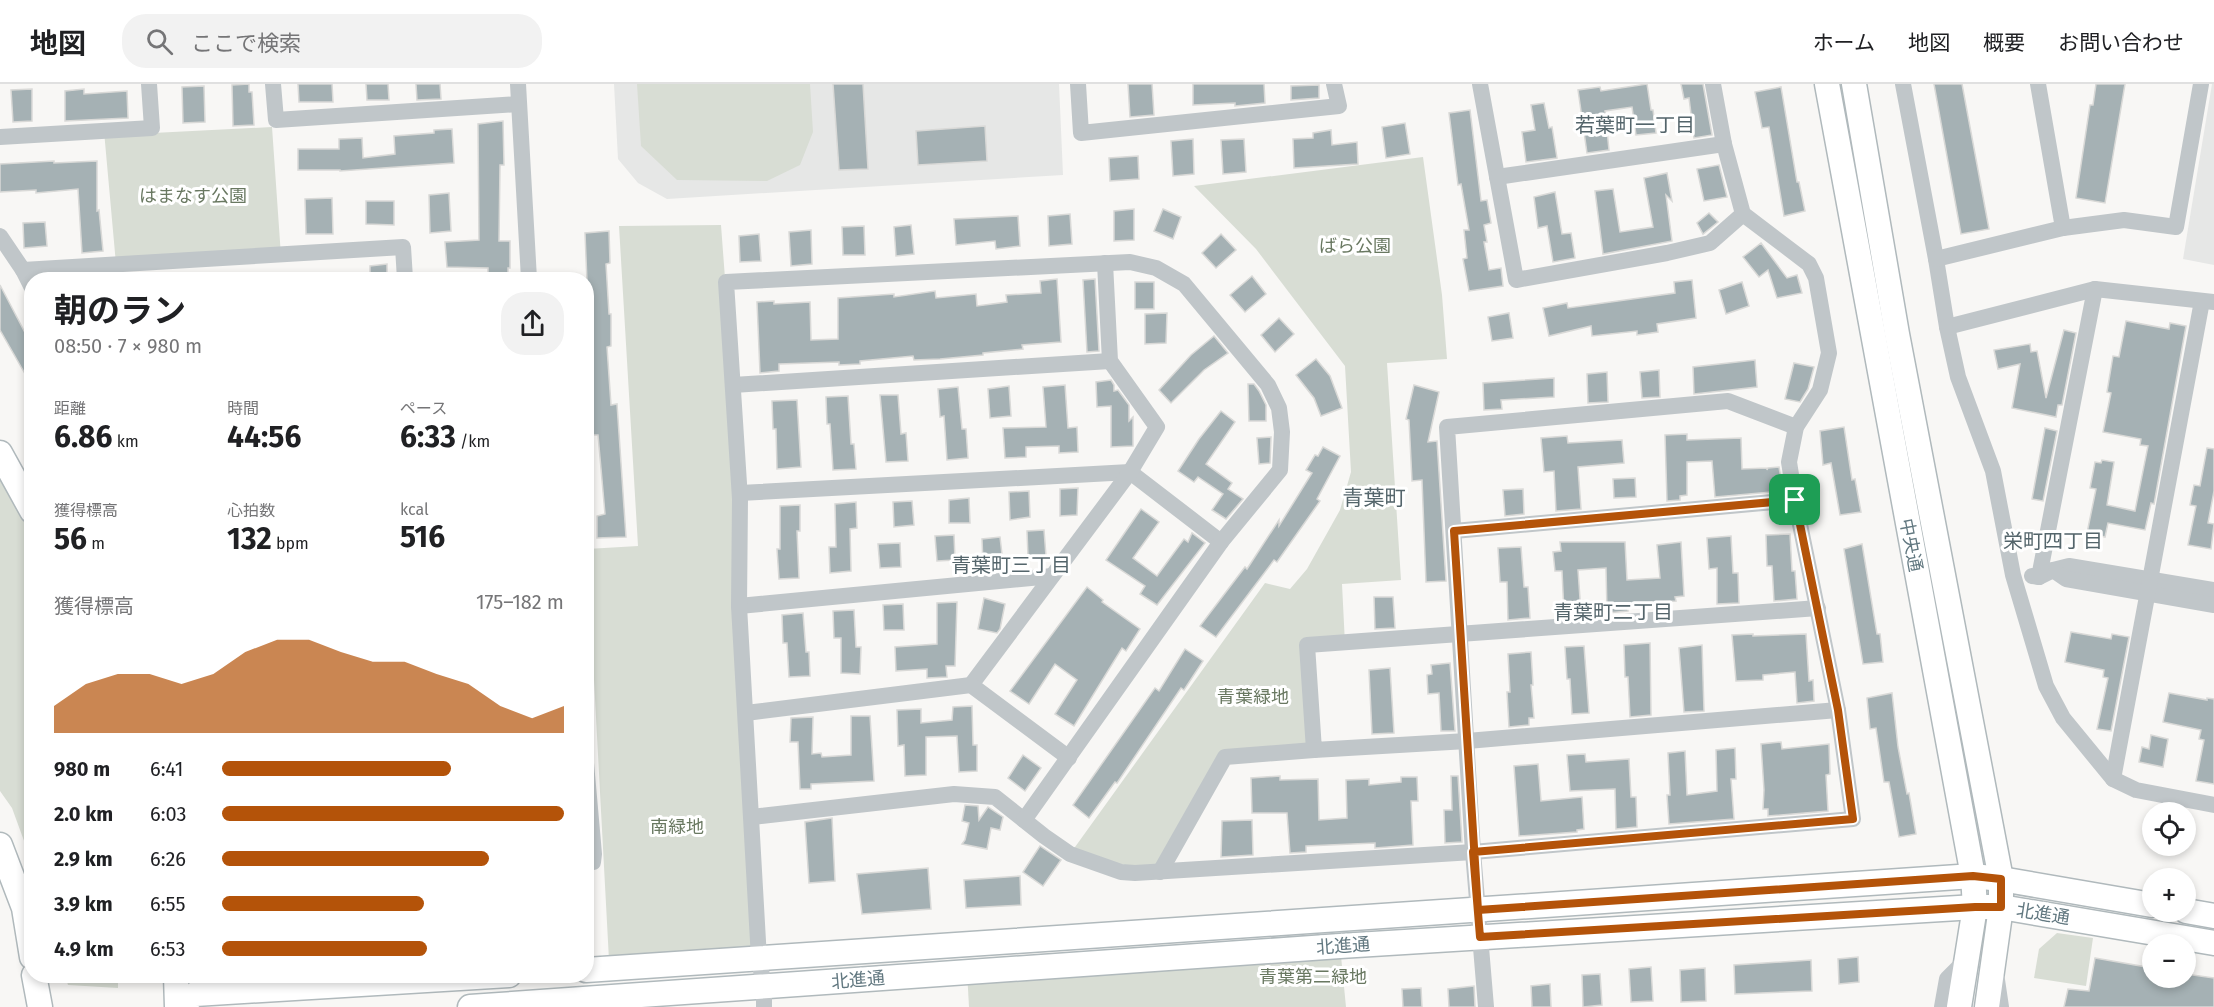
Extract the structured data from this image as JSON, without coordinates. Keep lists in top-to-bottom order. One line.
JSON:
{"streets":{"street":["中央通","北進通"]},"crossings":[["中央通","北進通"]],"districts":["若葉町一丁目","青葉町","栄町四丁目","青葉町三丁目","青葉町二丁目"],"parks":["はまなす公園","ばら公園","青葉緑地","南緑地","青葉第二緑地"],"page":{"header":"地図","search":"ここで検索","nav":["ホーム","地図","概要","お問い合わせ"],"heading":["朝のラン","08:50 · 7 × 980 m"],"stats":[["距離","6.86 km"],["時間","44:56"],["ペース","6:33 /km"],["獲得標高","56 m"],["心拍数","132 bpm"],["kcal","516"]],"chart":["獲得標高","175–182 m"],"list":[{"name":"980 m","note":"6:41"},{"name":"2.0 km","note":"6:03"},{"name":"2.9 km","note":"6:26"},{"name":"3.9 km","note":"6:55"},{"name":"4.9 km","note":"6:53"}],"map_buttons":["+","−"]}}
